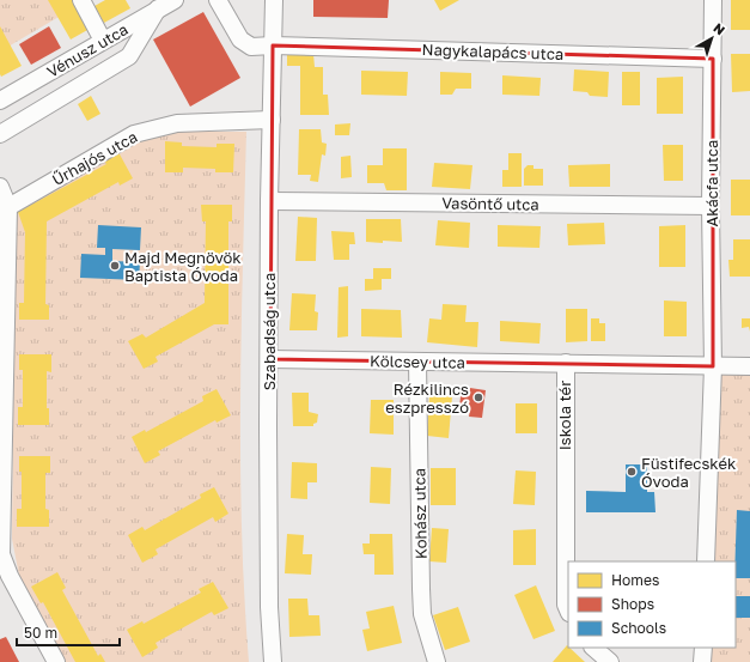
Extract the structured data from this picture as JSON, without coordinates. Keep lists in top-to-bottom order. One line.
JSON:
{"streets":{"street":["Vénusz utca","Nagykalapács utca","Űrhajós utca","Akácfa utca","Vasöntő utca","Szabadság utca","Kölcsey utca","Iskola tér","Kohász utca"]},"crossings":[["Nagykalapács utca","Akácfa utca"],["Nagykalapács utca","Szabadság utca"],["Űrhajós utca","Szabadság utca"],["Akácfa utca","Vasöntő utca"],["Akácfa utca","Iskola tér"],["Vasöntő utca","Szabadság utca"],["Szabadság utca","Kölcsey utca"],["Kölcsey utca","Iskola tér"],["Kölcsey utca","Kohász utca"]],"places":["Majd Megnövök Baptista Óvoda","Rézkilincs eszpresszó","Füstifecskék Óvoda"],"legend":["Homes","Shops","Schools"],"scale_bar":"50 m","north":"top right"}
